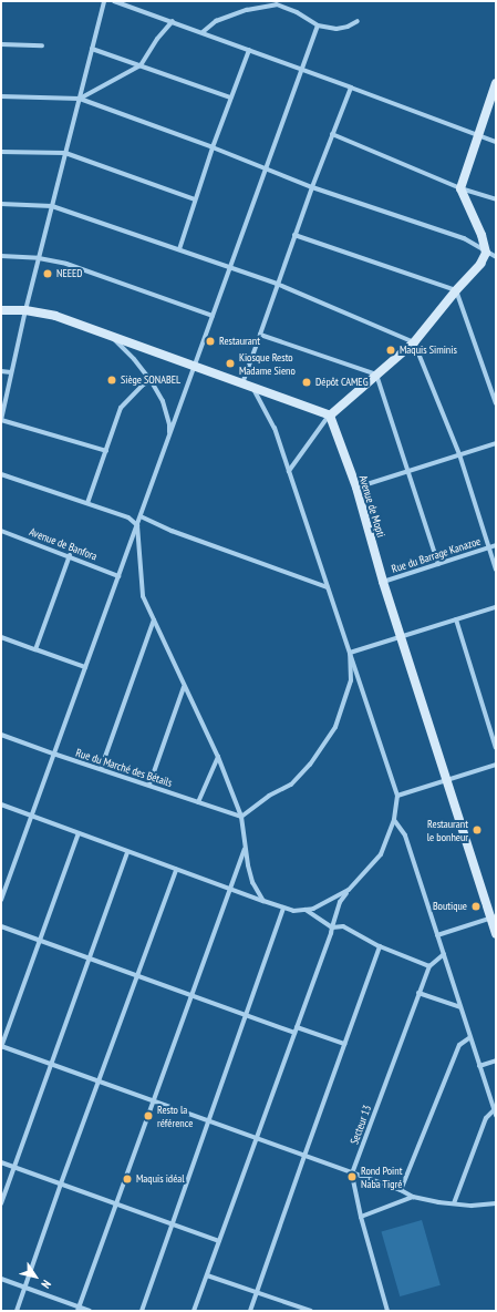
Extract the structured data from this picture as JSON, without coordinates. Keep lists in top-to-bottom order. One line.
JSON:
{"streets":{"street":["Avenue de Mopti","Avenue de Banfora","Rue du Barrage Kanazoe","Rue du Marché des Bétails","Secteur 13"]},"crossings":[["Avenue de Mopti","Rue du Barrage Kanazoe"]],"places":["NEEED","Restaurant","Maquis Siminis","Kiosque Resto Madame Sieno","Siège SONABEL","Dépôt CAMEG","Restaurant le bonheur","Boutique","Resto la référence","Rond Point Naba Tigré","Maquis idéal"],"north":"bottom right"}
